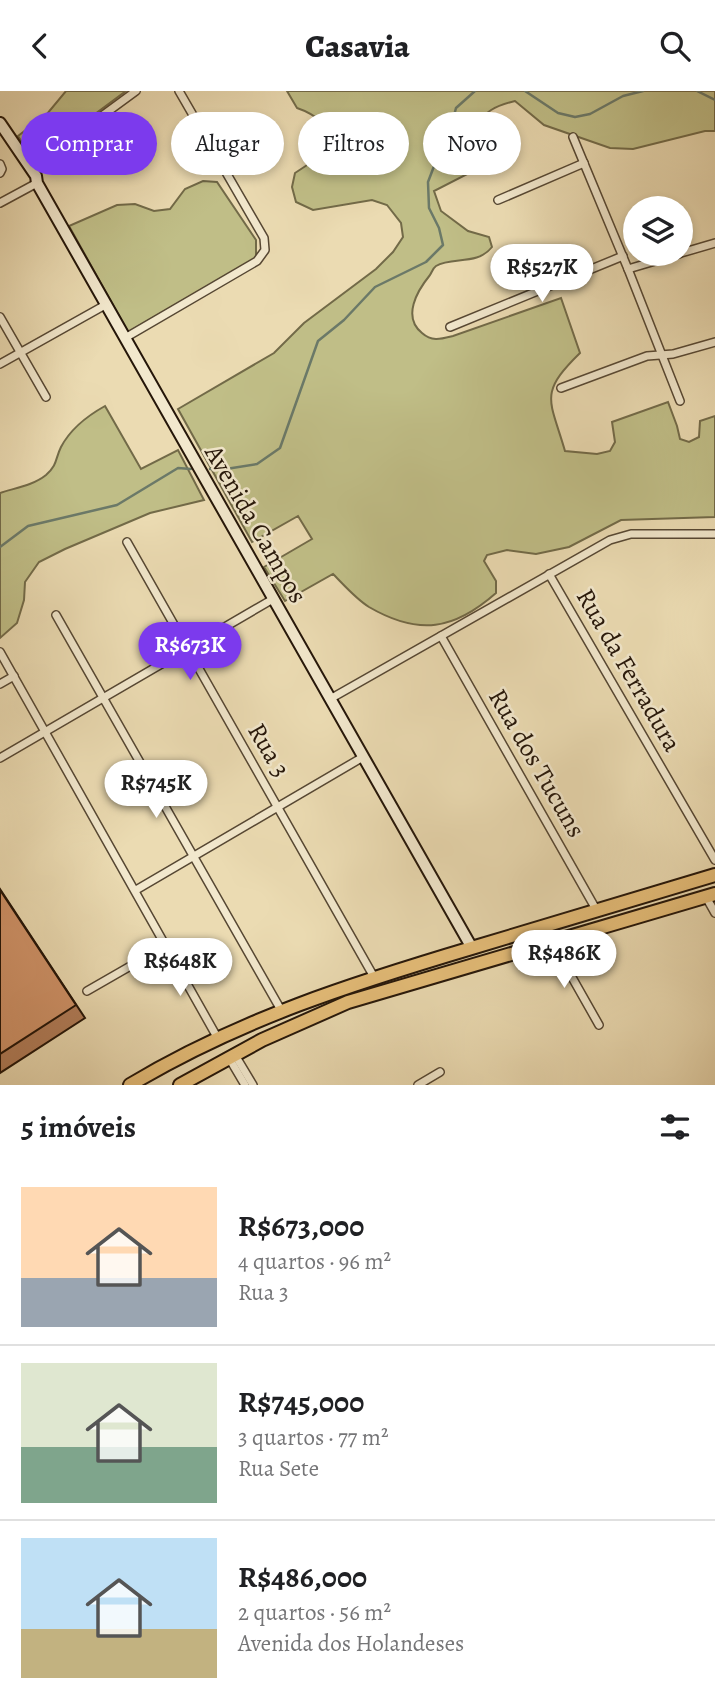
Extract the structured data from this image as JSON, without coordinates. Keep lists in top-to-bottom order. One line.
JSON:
{"streets":{"street":["Avenida Campos","Rua da Ferradura","Rua 3","Rua dos Tucuns"]},"page":{"header":"Casavia","chip":["Comprar","Alugar","Filtros","Novo"],"price":["R$527K","R$673K","R$745K","R$486K","R$648K"],"heading":"5 imóveis","list":[{"name":"R$673,000","note":"4 quartos · 96 m² · Rua 3"},{"name":"R$745,000","note":"3 quartos · 77 m² · Rua Sete"},{"name":"R$486,000","note":"2 quartos · 56 m² · Avenida dos Holandeses"}]}}
